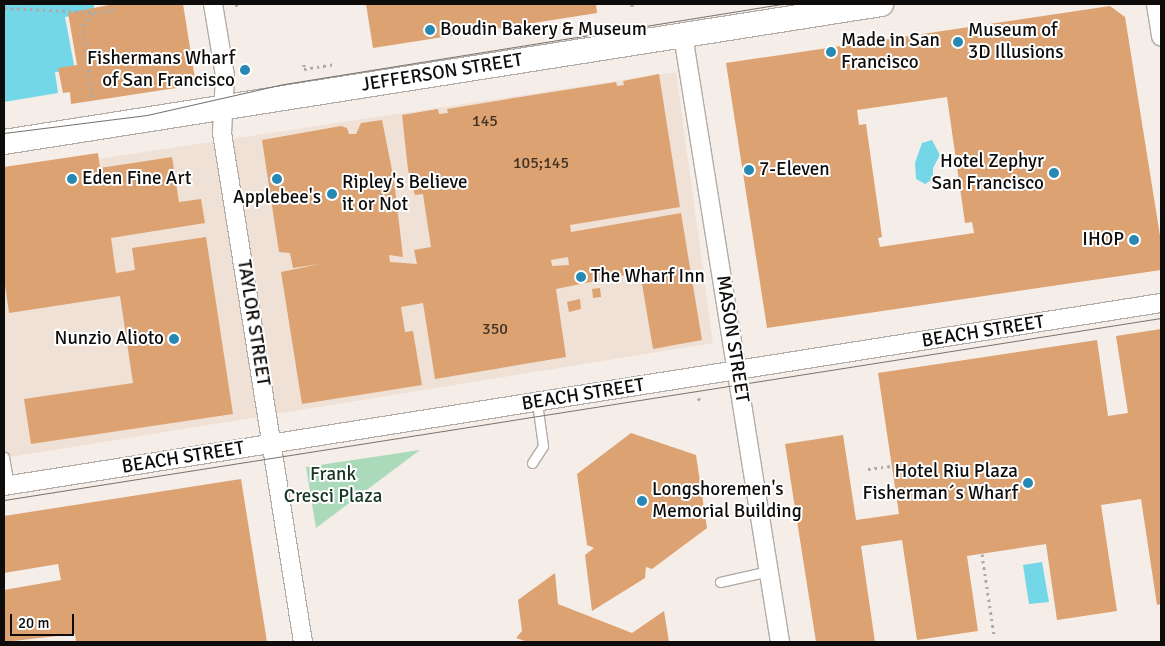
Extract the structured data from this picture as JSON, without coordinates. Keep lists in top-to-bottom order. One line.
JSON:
{"streets":{"street":["JEFFERSON STREET","TAYLOR STREET","BEACH STREET","MASON STREET"]},"crossings":[["JEFFERSON STREET","TAYLOR STREET"],["JEFFERSON STREET","MASON STREET"],["TAYLOR STREET","BEACH STREET"],["BEACH STREET","MASON STREET"]],"parks":["Frank Cresci Plaza"],"places":["Boudin Bakery & Museum","Museum of 3D Illusions","Made in San Francisco","Fishermans Wharf of San Francisco","7-Eleven","Hotel Zephyr San Francisco","Eden Fine Art","Applebee's","Ripley's Believe it or Not","IHOP","The Wharf Inn","Nunzio Alioto","Hotel Riu Plaza Fisherman´s Wharf","Longshoremen's Memorial Building"],"house_numbers":["145","105;145","350"],"scale_bar":"20 m"}
